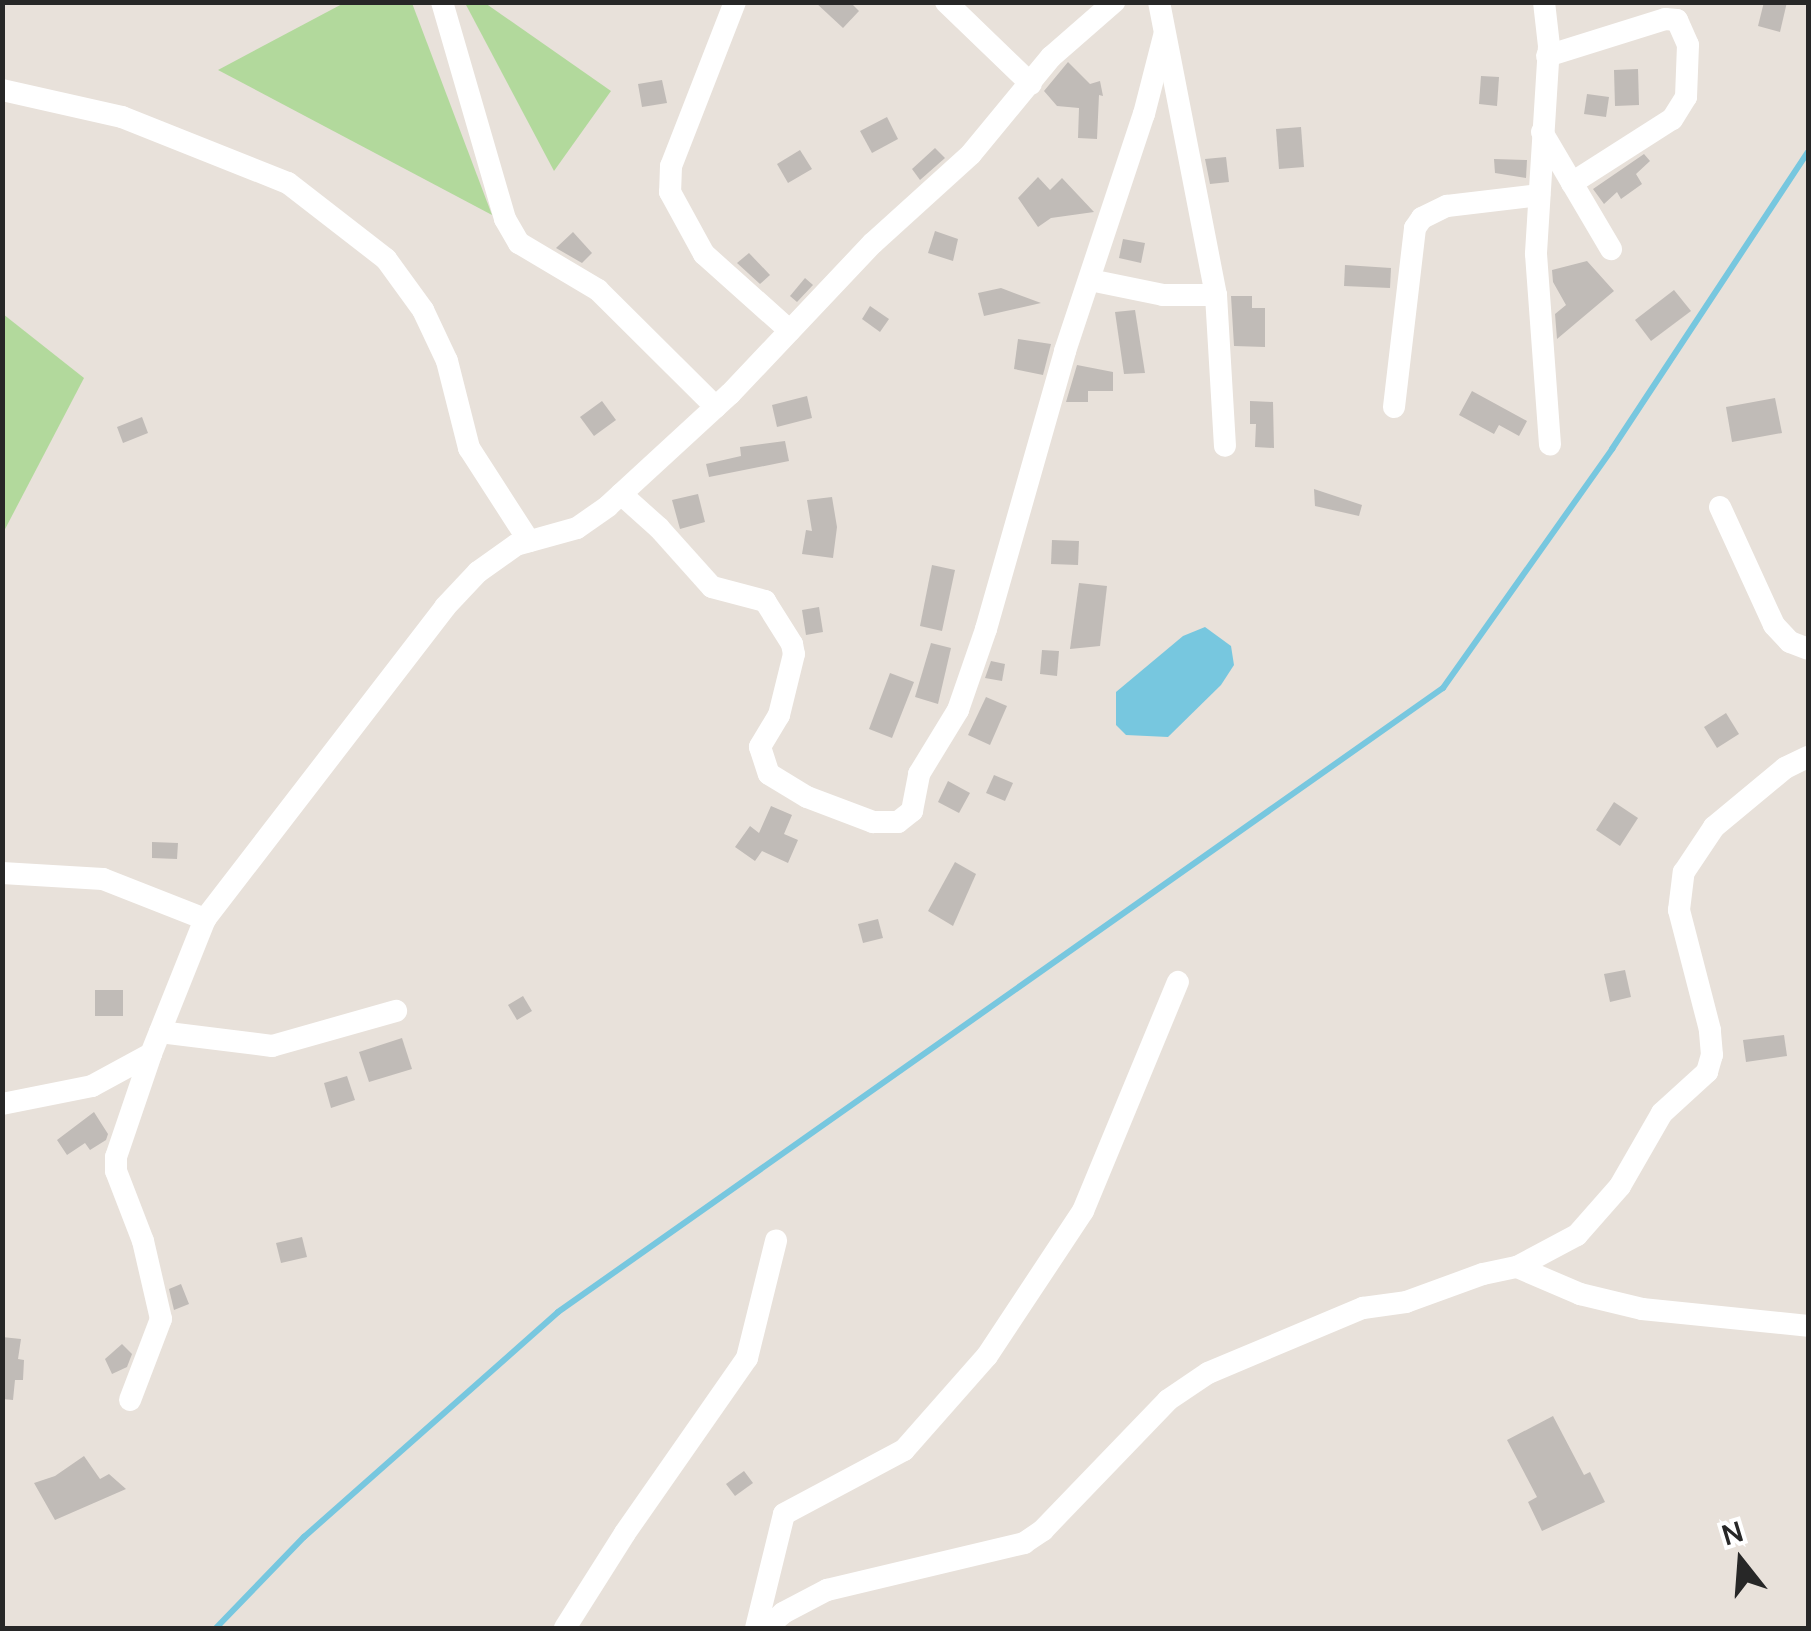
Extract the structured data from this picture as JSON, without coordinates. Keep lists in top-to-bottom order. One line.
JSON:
{"north":"top"}
